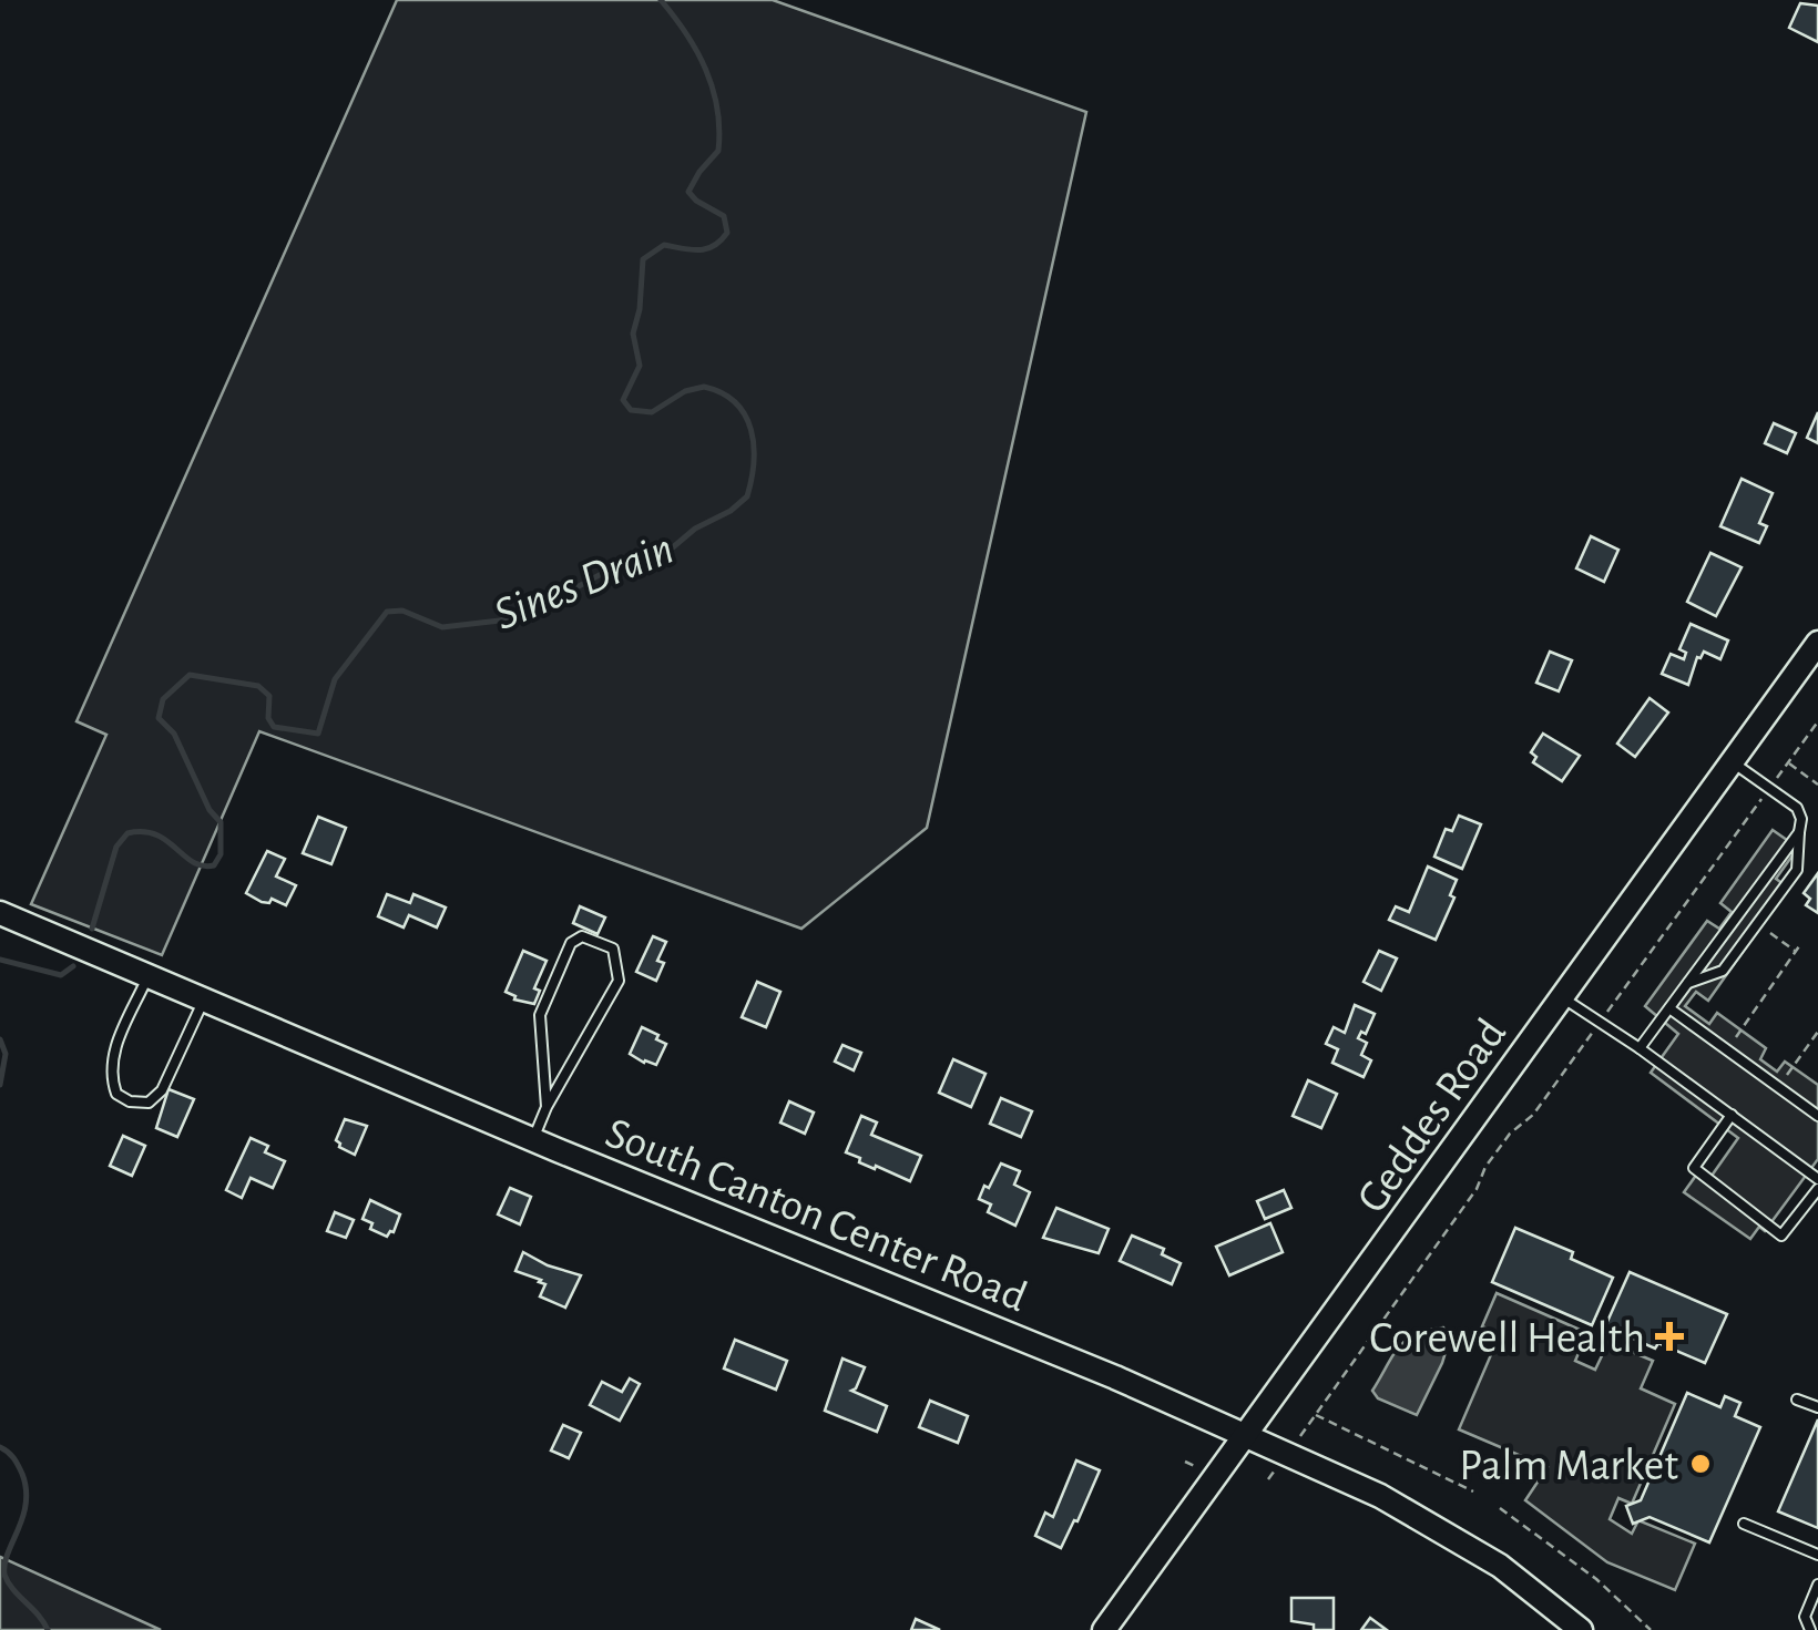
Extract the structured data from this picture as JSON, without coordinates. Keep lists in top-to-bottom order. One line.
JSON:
{"streets":{"main road":["Geddes Road","South Canton Center Road"]},"crossings":[["Geddes Road","South Canton Center Road"]],"water":["Sines Drain"],"places":{"health":["Corewell Health"],"other":["Palm Market"]}}
